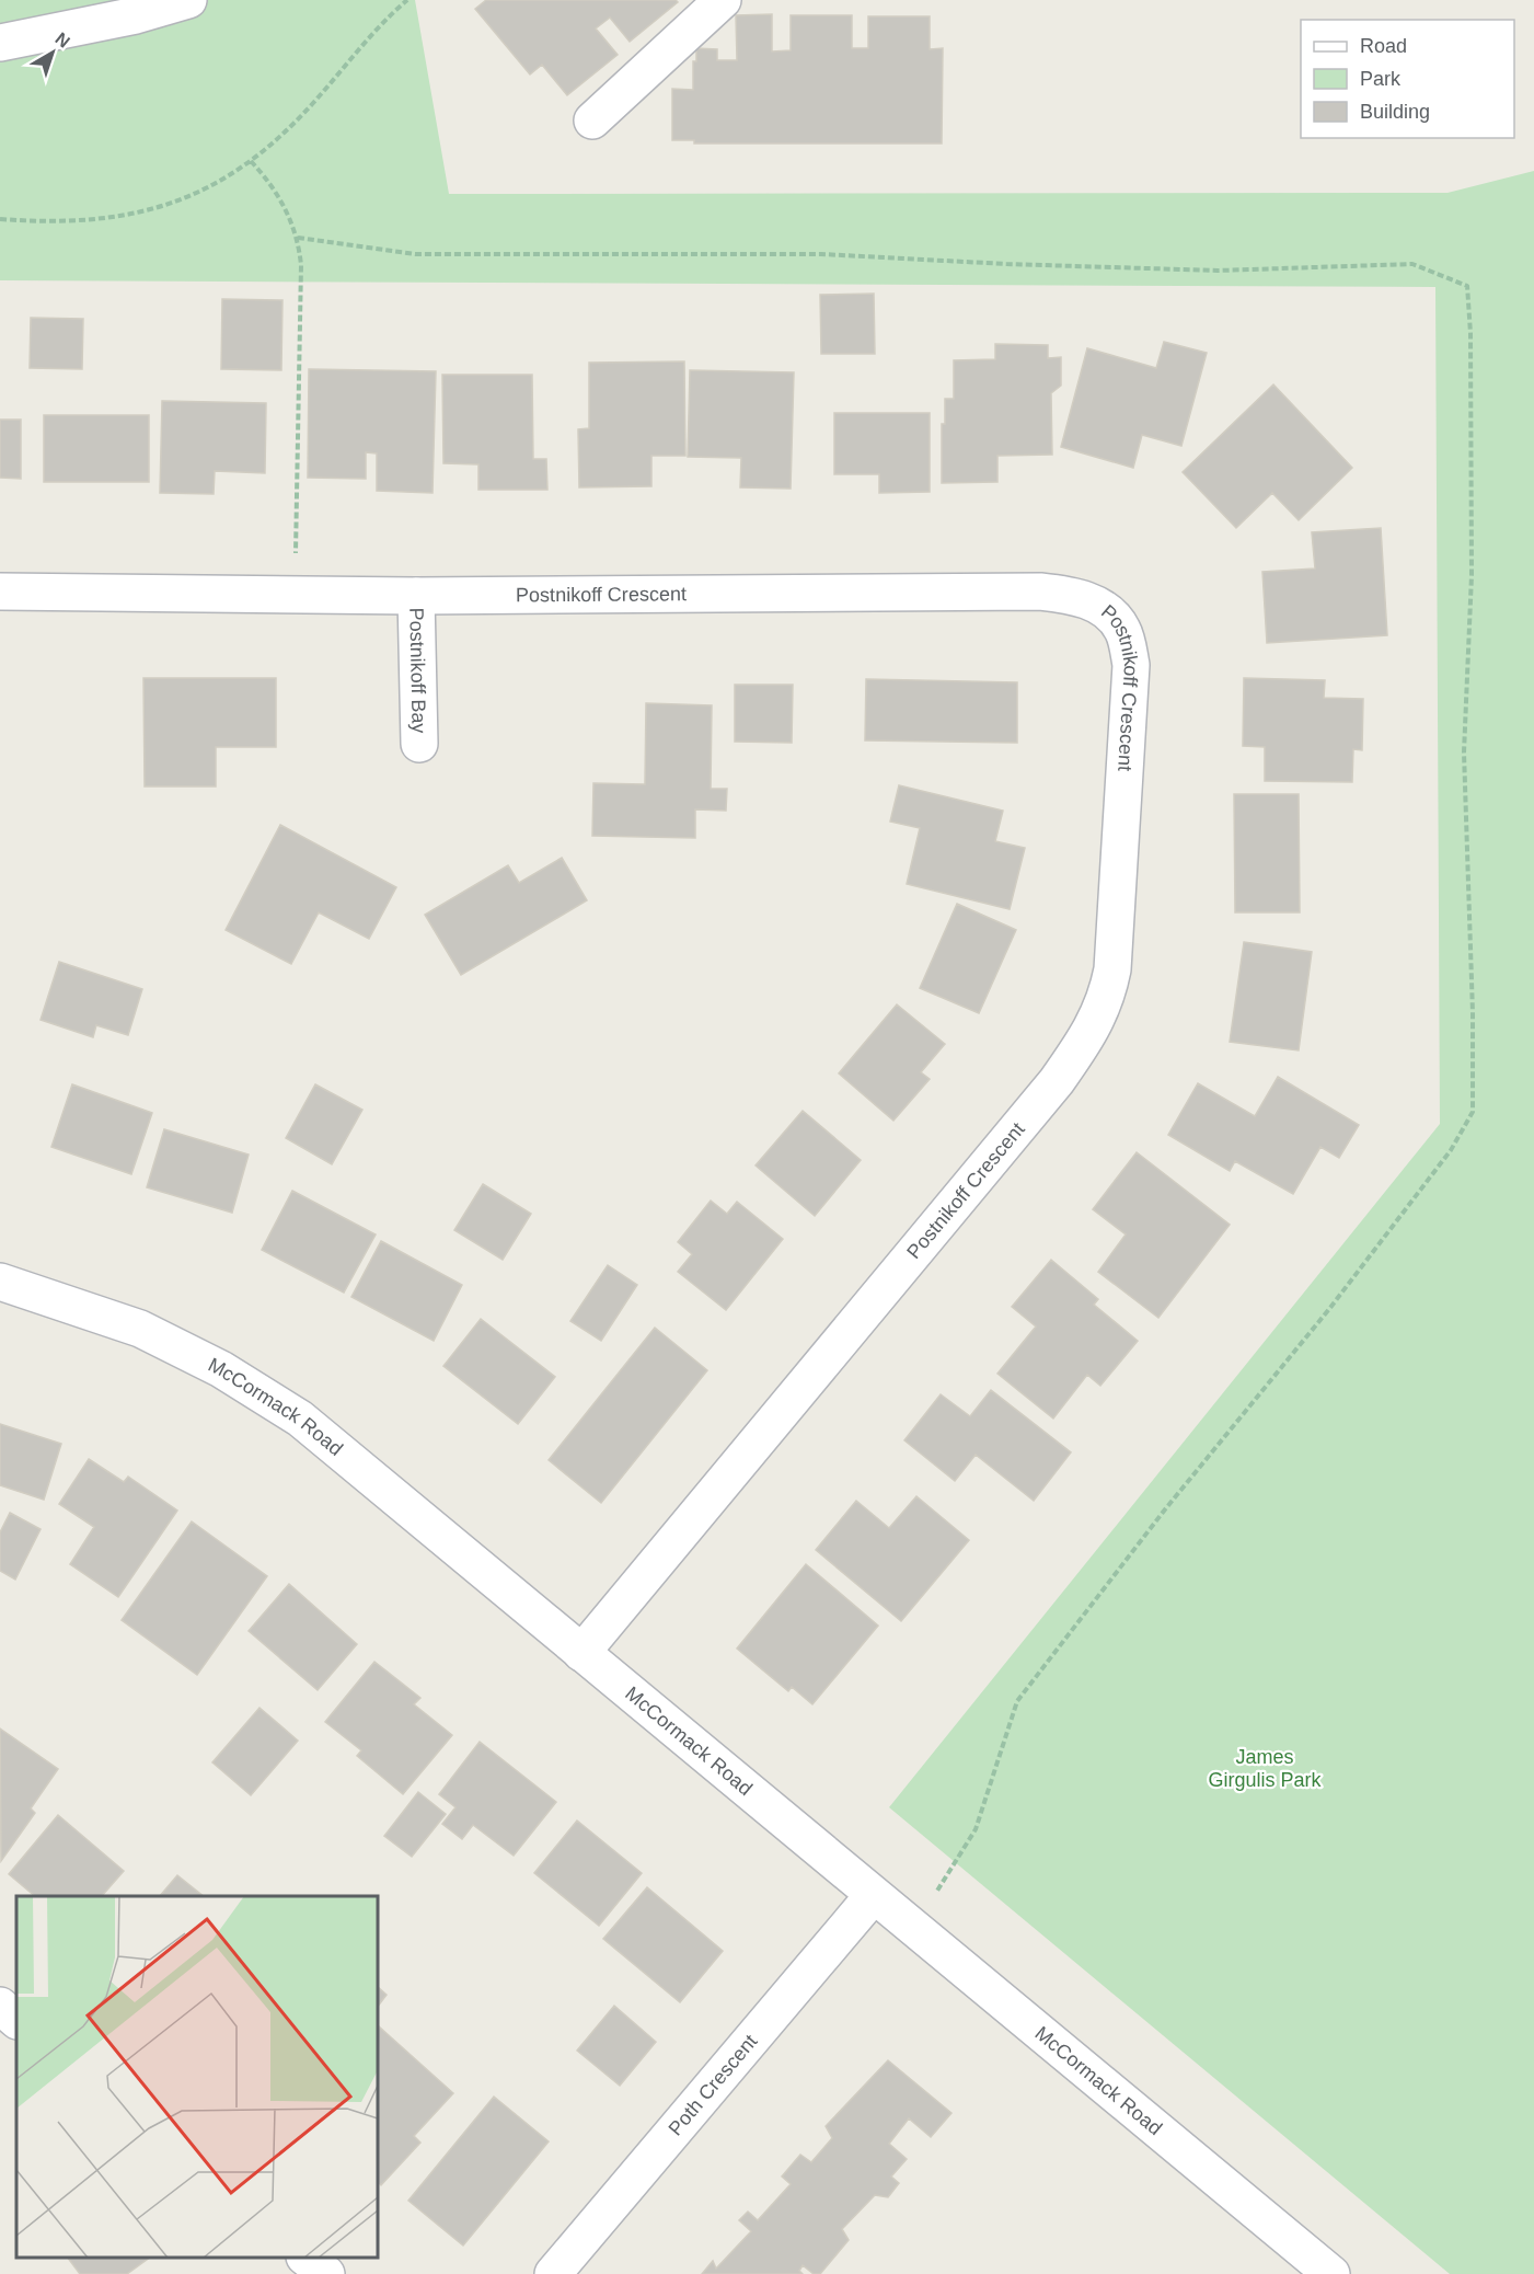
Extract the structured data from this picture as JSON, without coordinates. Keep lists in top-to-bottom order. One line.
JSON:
{"streets":{"street":["Postnikoff Crescent","Postnikoff Bay","McCormack Road","Poth Crescent"]},"crossings":[["Postnikoff Crescent","Postnikoff Bay"],["Postnikoff Crescent","McCormack Road"],["McCormack Road","Poth Crescent"]],"parks":["James Girgulis Park"],"legend":["Road","Park","Building"],"north":"top right"}
